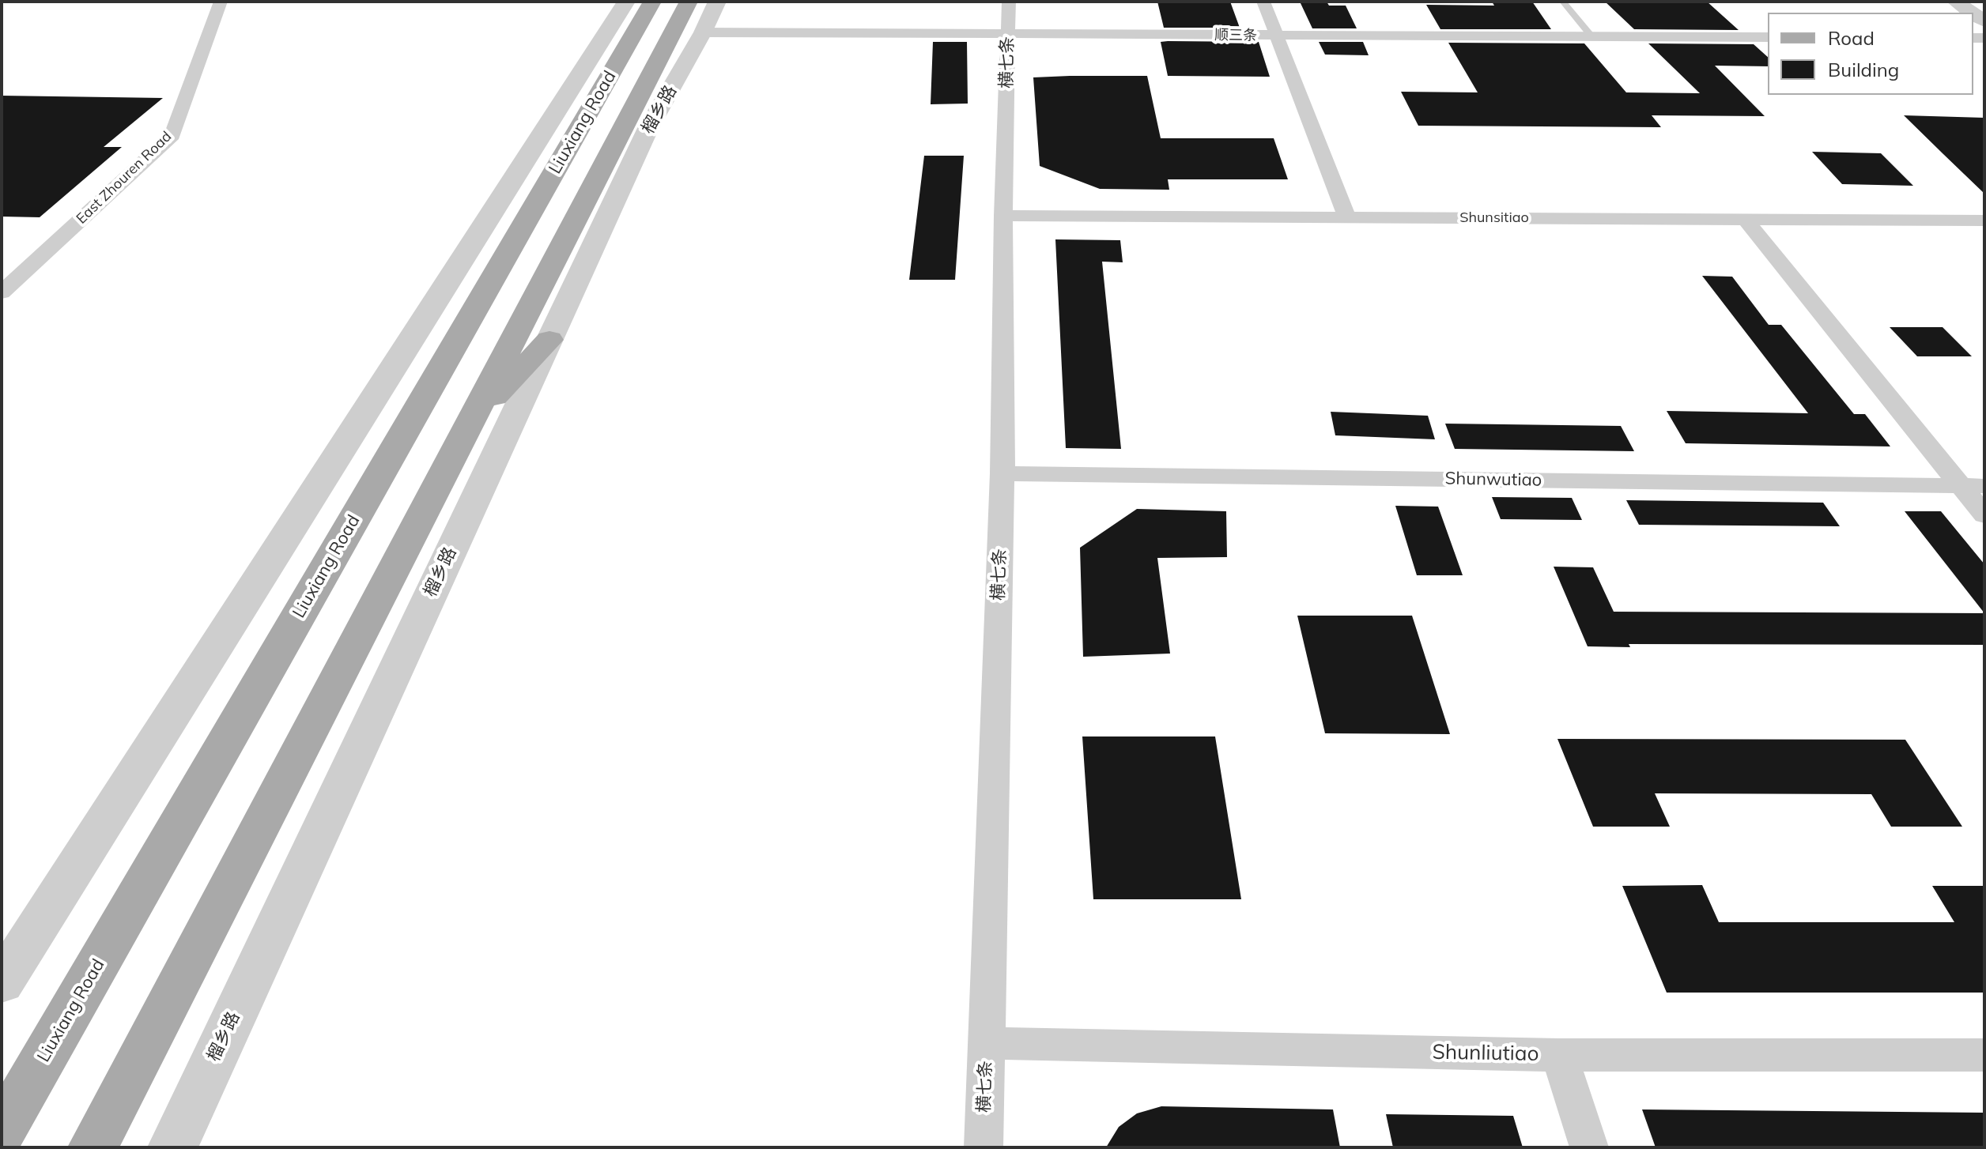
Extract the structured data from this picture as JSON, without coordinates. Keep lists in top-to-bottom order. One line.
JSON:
{"streets":{"main road":["Liuxiang Road"],"street":["顺三条","横七条","榴乡路","East Zhouren Road","Shunsitiao","Shunwutiao","Shunliutiao"]},"crossings":[["顺三条","横七条"],["顺三条","榴乡路"],["顺三条","Liuxiang Road"],["横七条","Shunsitiao"],["横七条","Shunwutiao"],["横七条","Shunliutiao"],["榴乡路","Liuxiang Road"]],"legend":["Road","Building"]}
